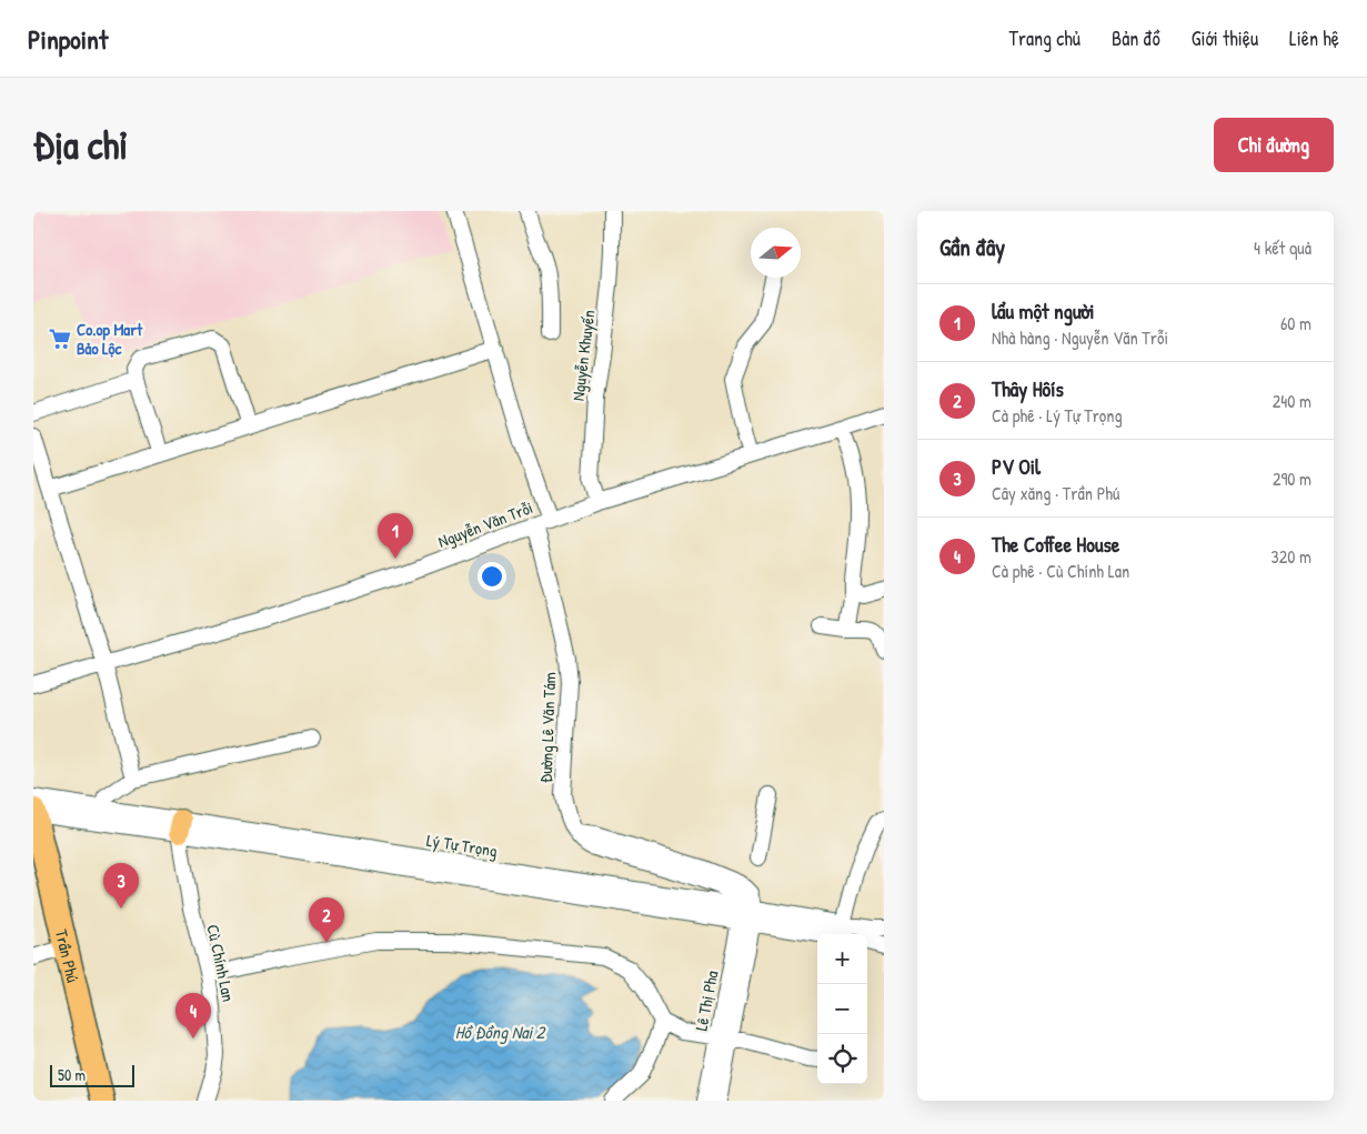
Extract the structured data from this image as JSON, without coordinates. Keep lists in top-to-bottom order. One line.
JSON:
{"streets":{"highway":["Trần Phú"],"street":["Nguyễn Khuyến","Nguyễn Văn Trỗi","Đường Lê Văn Tám","Lý Tự Trọng","Cù Chính Lan","Lê Thị Pha"]},"crossings":[["Nguyễn Khuyến","Nguyễn Văn Trỗi"],["Nguyễn Văn Trỗi","Đường Lê Văn Tám"],["Đường Lê Văn Tám","Lý Tự Trọng"],["Đường Lê Văn Tám","Lê Thị Pha"],["Lý Tự Trọng","Trần Phú"],["Lý Tự Trọng","Cù Chính Lan"],["Lý Tự Trọng","Lê Thị Pha"]],"water":["Hồ Đồng Nai 2"],"places":{"supermarket":["Co.op Mart Bảo Lộc"]},"scale_bar":"50 m","north":"right","page":{"header":"Pinpoint","nav":["Trang chủ","Bản đồ","Giới thiệu","Liên hệ"],"buttons":"Chỉ đường","title":"Địa chỉ","heading":["Gần đây","4 kết quả"],"list":[{"mark":"1","name":"lẩu một người","note":"Nhà hàng · Nguyễn Văn Trỗi","value":"60 m"},{"mark":"2","name":"Thây Hôís","note":"Cà phê · Lý Tự Trọng","value":"240 m"},{"mark":"3","name":"PV Oil","note":"Cây xăng · Trần Phú","value":"290 m"},{"mark":"4","name":"The Coffee House","note":"Cà phê · Cù Chính Lan","value":"320 m"}],"pins":["1","3","2","4"],"map_buttons":["+","−"],"scale":"50 m"}}
